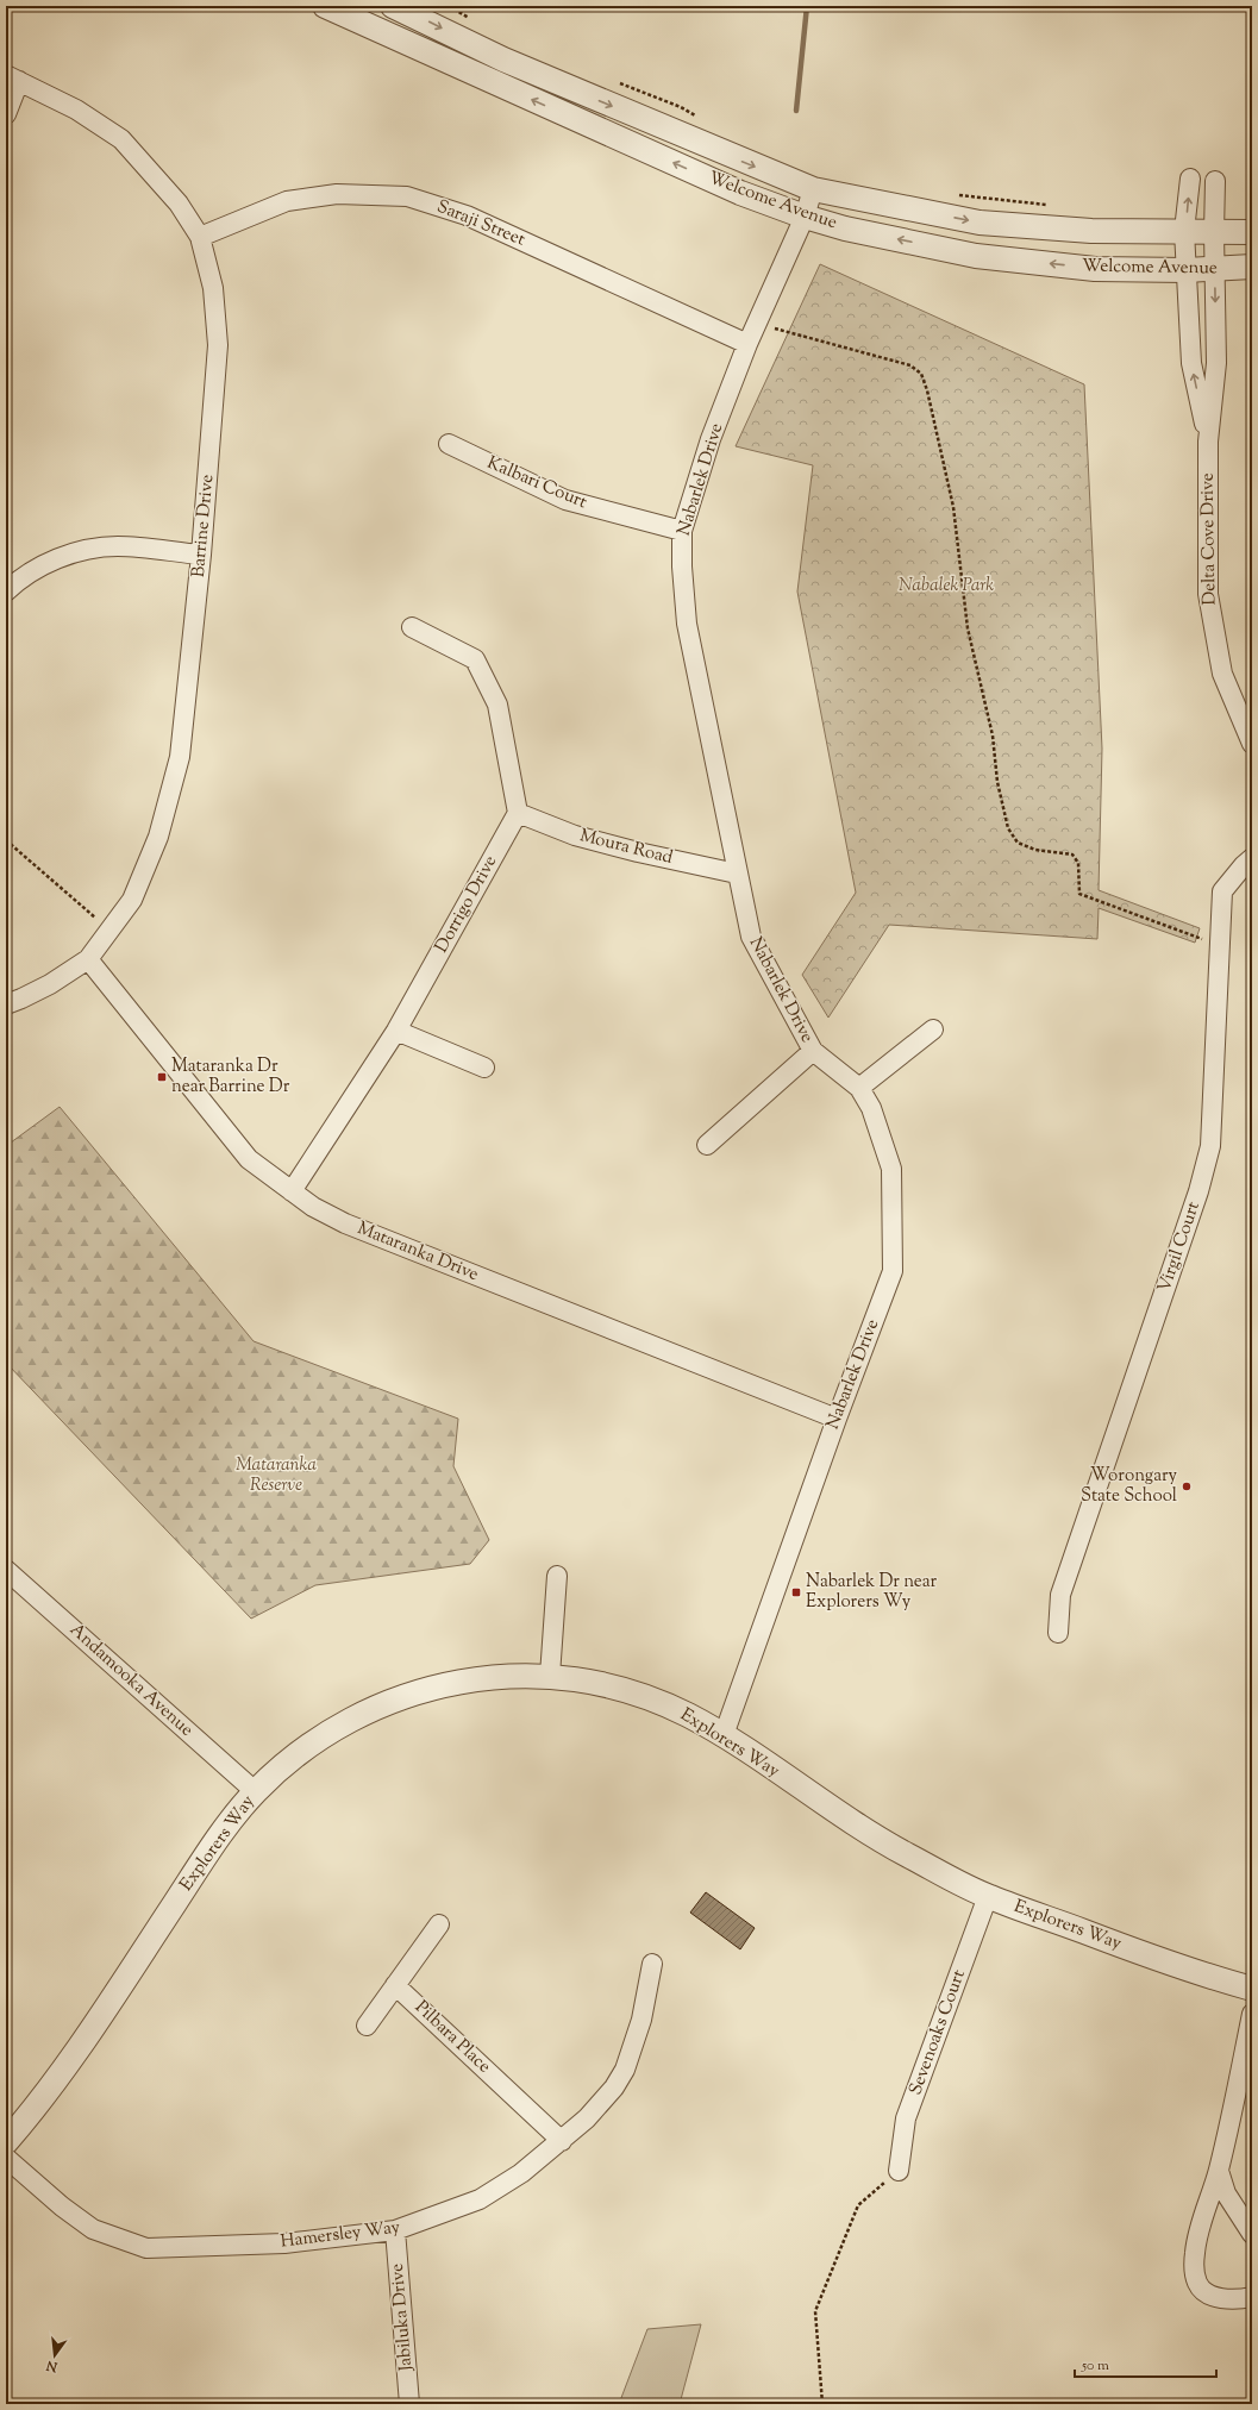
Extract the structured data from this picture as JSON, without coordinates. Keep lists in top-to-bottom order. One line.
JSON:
{"streets":{"street":["Welcome Avenue","Saraji Street","Nabarlek Drive","Kalbari Court","Barrine Drive","Delta Cove Drive","Moura Road","Dorrigo Drive","Virgil Court","Mataranka Drive","Andamooka Avenue","Explorers Way","Sevenoaks Court","Pilbara Place","Hamersley Way","Jabiluka Drive"]},"crossings":[["Welcome Avenue","Nabarlek Drive"],["Welcome Avenue","Delta Cove Drive"],["Saraji Street","Nabarlek Drive"],["Saraji Street","Barrine Drive"],["Nabarlek Drive","Kalbari Court"],["Nabarlek Drive","Moura Road"],["Nabarlek Drive","Mataranka Drive"],["Nabarlek Drive","Explorers Way"],["Barrine Drive","Mataranka Drive"],["Moura Road","Dorrigo Drive"],["Dorrigo Drive","Mataranka Drive"],["Andamooka Avenue","Explorers Way"],["Explorers Way","Sevenoaks Court"],["Pilbara Place","Hamersley Way"],["Hamersley Way","Jabiluka Drive"]],"parks":["Nabalek Park","Mataranka Reserve"],"places":{"transit":["Mataranka Dr near Barrine Dr","Nabarlek Dr near Explorers Wy"],"other":["Worongary State School"]},"scale_bar":"50 m","north":"bottom"}
